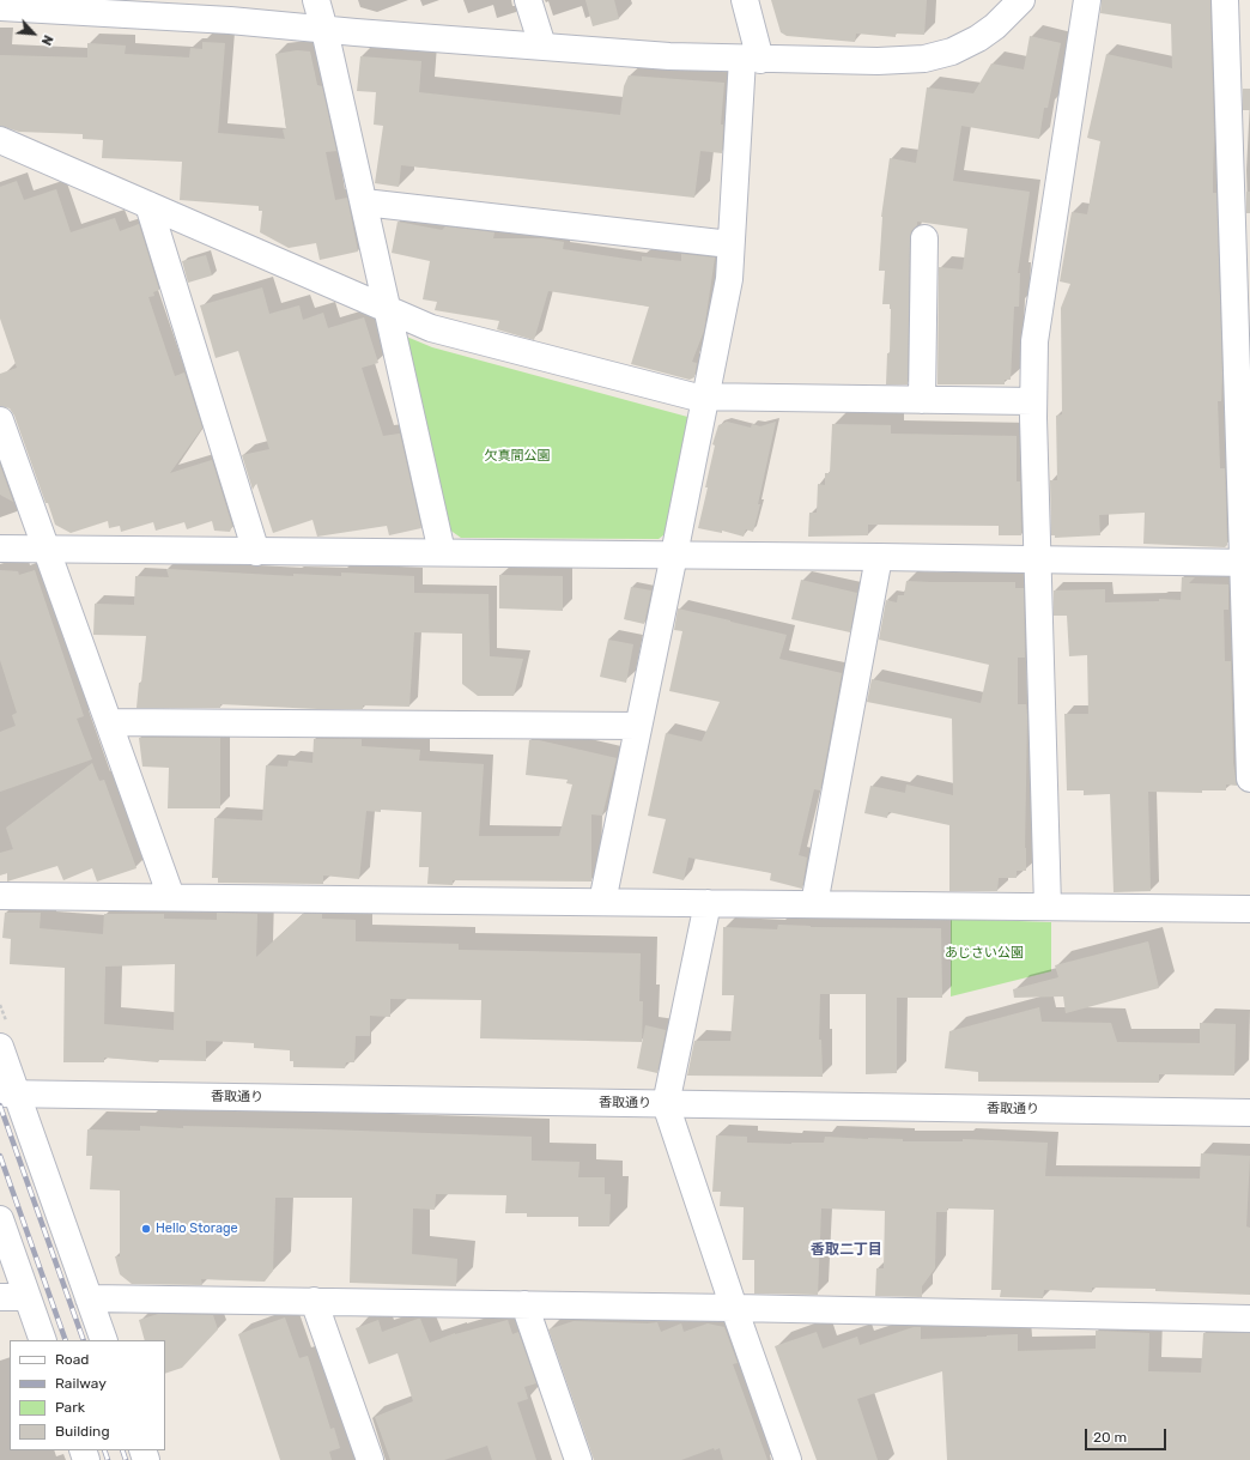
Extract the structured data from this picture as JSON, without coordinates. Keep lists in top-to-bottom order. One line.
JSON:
{"streets":{"street":["香取通り"]},"districts":["香取二丁目"],"parks":["欠真間公園","あじさい公園"],"places":["Hello Storage"],"legend":["Road","Railway","Park","Building"],"scale_bar":"20 m","north":"bottom right"}
